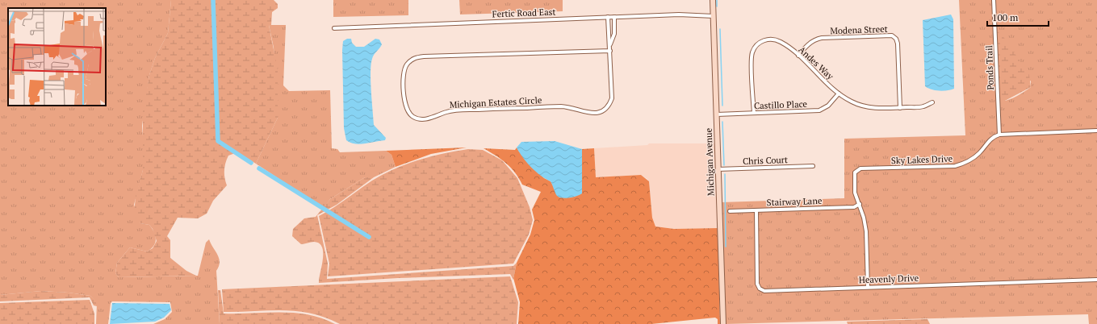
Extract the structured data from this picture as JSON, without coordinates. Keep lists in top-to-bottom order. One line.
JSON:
{"streets":{"street":["Fertic Road East","Modena Street","Andes Way","Ponds Trail","Michigan Estates Circle","Castillo Place","Sky Lakes Drive","Chris Court","Michigan Avenue","Stairway Lane","Heavenly Drive"]},"crossings":[["Fertic Road East","Michigan Estates Circle"],["Fertic Road East","Michigan Avenue"],["Modena Street","Andes Way"],["Andes Way","Castillo Place"],["Ponds Trail","Sky Lakes Drive"],["Castillo Place","Michigan Avenue"],["Sky Lakes Drive","Stairway Lane"],["Sky Lakes Drive","Heavenly Drive"],["Chris Court","Michigan Avenue"],["Stairway Lane","Heavenly Drive"]],"scale_bar":"100 m"}
